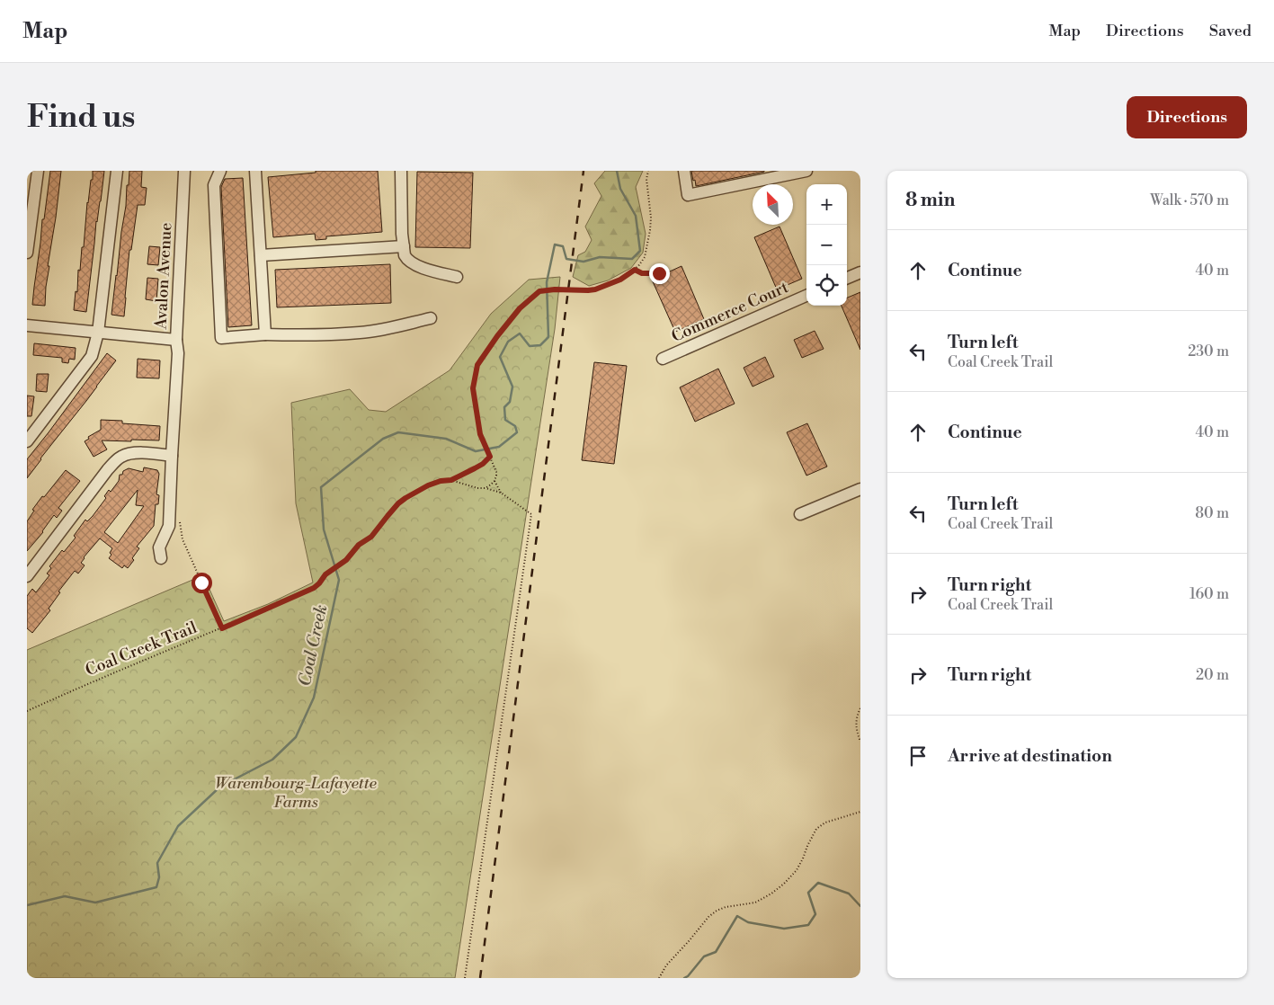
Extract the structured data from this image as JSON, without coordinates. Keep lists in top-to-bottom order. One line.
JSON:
{"streets":{"street":["Avalon Avenue","Commerce Court"],"path":["Coal Creek Trail"]},"water":["Coal Creek"],"parks":["Warembourg-Lafayette Farms"],"north":"top left","page":{"header":"Map","nav":["Map","Directions","Saved"],"buttons":"Directions","title":"Find us","heading":["8 min","Walk · 570 m"],"map_buttons":["+","−"],"list":[["Continue","40 m"],["Turn left","Coal Creek Trail","230 m"],["Continue","40 m"],["Turn left","Coal Creek Trail","80 m"],["Turn right","Coal Creek Trail","160 m"],["Turn right","20 m"],"Arrive at destination"]}}
